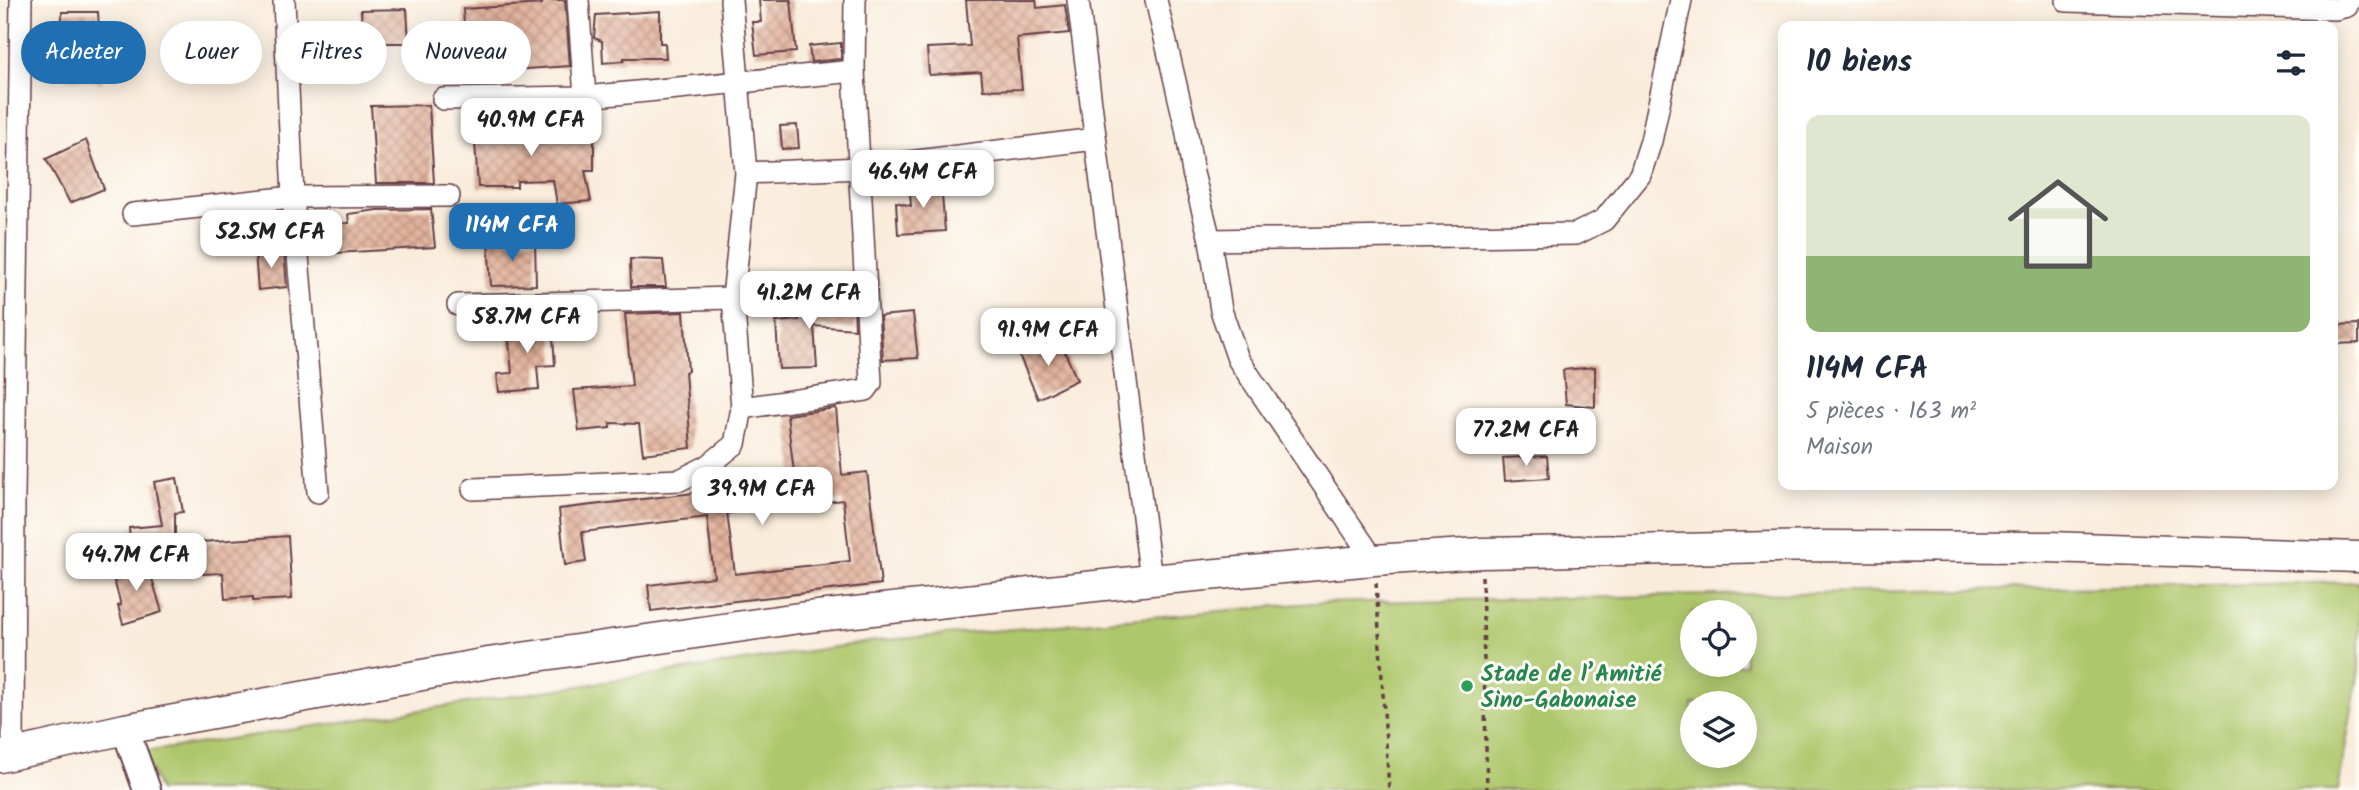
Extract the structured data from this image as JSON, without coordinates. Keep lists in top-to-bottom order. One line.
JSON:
{"places":["Stade de l’Amitié Sino-Gabonaise"],"page":{"chip":["Acheter","Louer","Filtres","Nouveau"],"heading":"10 biens","price":["40.9M CFA","46.4M CFA","114M CFA","52.5M CFA","41.2M CFA","58.7M CFA","91.9M CFA","77.2M CFA","39.9M CFA","44.7M CFA"],"list":[{"name":"114M CFA","note":"5 pièces · 163 m² · Maison"}]}}
